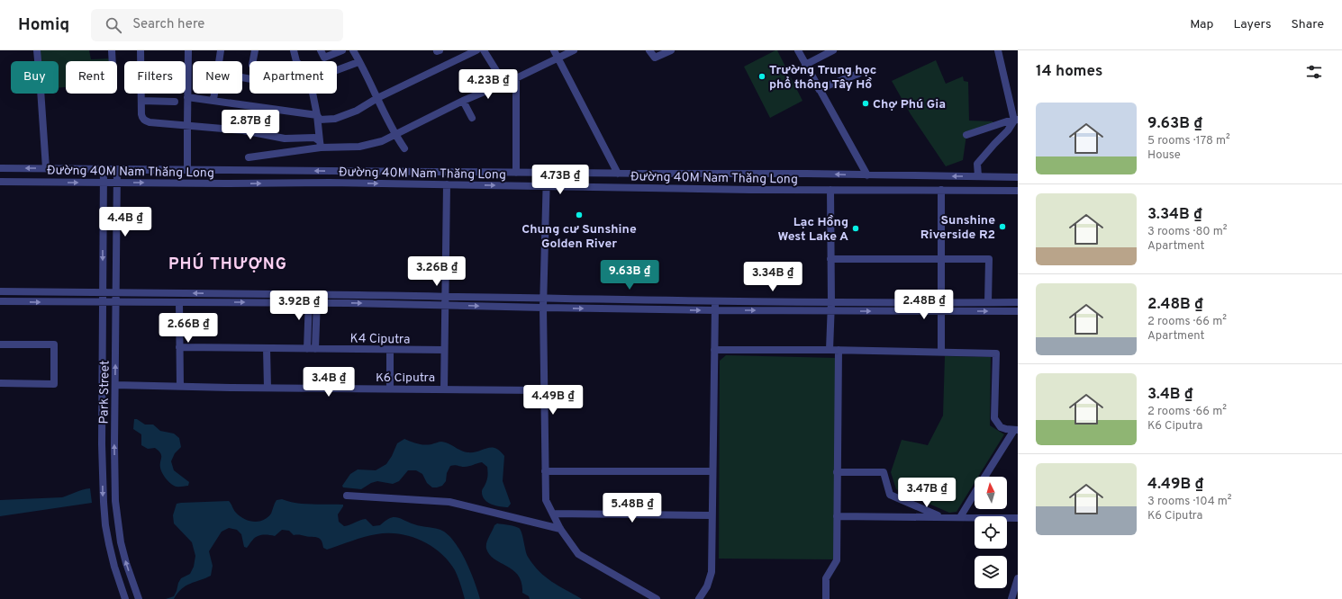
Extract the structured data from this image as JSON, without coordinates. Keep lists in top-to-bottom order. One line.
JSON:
{"streets":{"street":["Đường 40M Nam Thăng Long","K4 Ciputra","K6 Ciputra","Park Street"]},"crossings":[["Đường 40M Nam Thăng Long","Park Street"],["K6 Ciputra","Park Street"]],"districts":["PHÚ THƯỢNG"],"places":["Trường Trung học phổ thông Tây Hồ","Chợ Phú Gia","Chung cư Sunshine Golden River","Sunshine Riverside R2","Lạc Hồng West Lake A"],"north":"top","page":{"header":"Homiq","search":"Search here","nav":["Map","Layers","Share"],"heading":"14 homes","chip":["Buy","Rent","Filters","New","Apartment"],"price":["4.23B ₫","2.87B ₫","4.73B ₫","4.4B ₫","3.26B ₫","9.63B ₫","3.34B ₫","2.48B ₫","3.92B ₫","2.66B ₫","3.4B ₫","4.49B ₫","3.47B ₫","5.48B ₫"],"list":[{"name":"9.63B ₫","note":"5 rooms · 178 m² · House"},{"name":"3.34B ₫","note":"3 rooms · 80 m² · Apartment"},{"name":"2.48B ₫","note":"2 rooms · 66 m² · Apartment"},{"name":"3.4B ₫","note":"2 rooms · 66 m² · K6 Ciputra"},{"name":"4.49B ₫","note":"3 rooms · 104 m² · K6 Ciputra"}]}}
